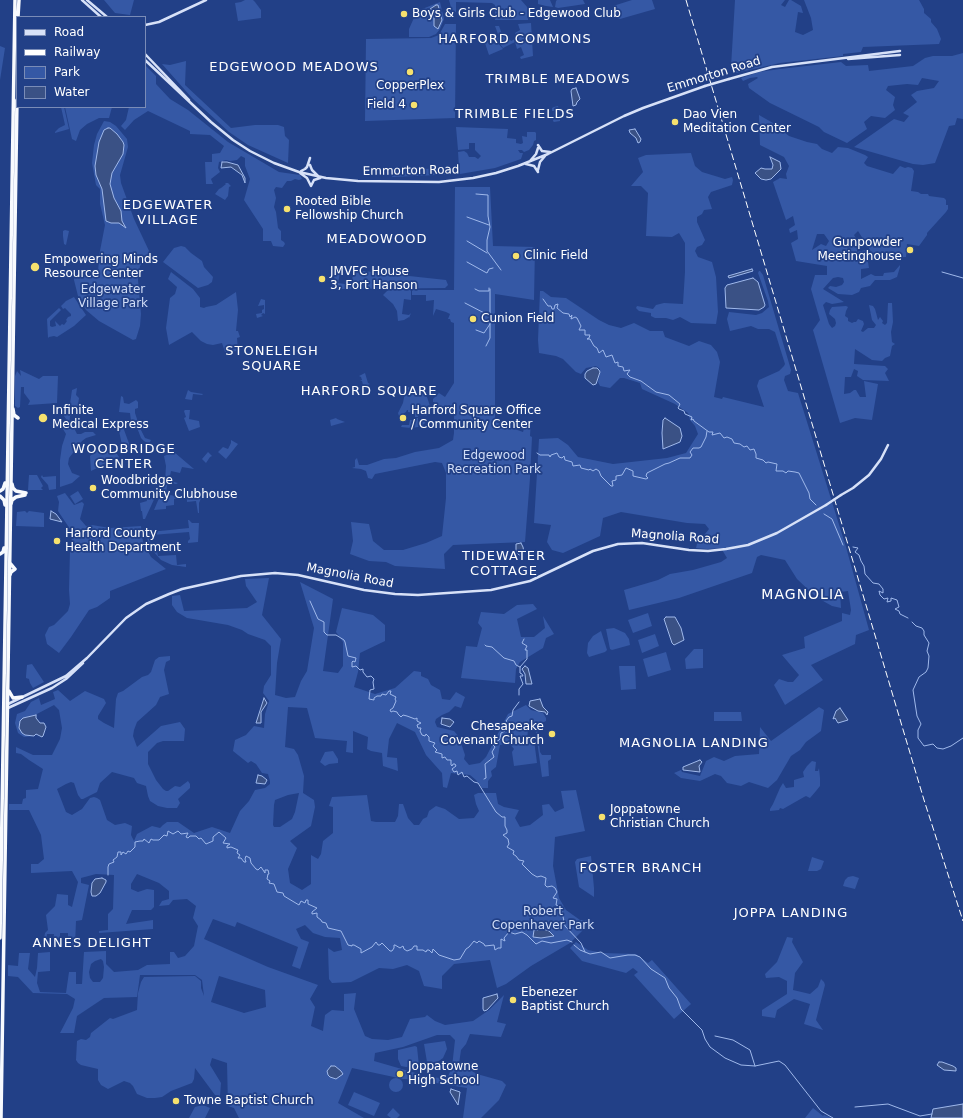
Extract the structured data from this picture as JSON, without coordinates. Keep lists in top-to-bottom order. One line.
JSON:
{"streets":{"main road":["Emmorton Road","Magnolia Road"]},"districts":["HARFORD COMMONS","EDGEWOOD MEADOWS","TRIMBLE MEADOWS","TRIMBLE FIELDS","EDGEWATER VILLAGE","MEADOWOOD","STONELEIGH SQUARE","HARFORD SQUARE","WOODBRIDGE CENTER","TIDEWATER COTTAGE","MAGNOLIA","MAGNOLIA LANDING","FOSTER BRANCH","JOPPA LANDING","ANNES DELIGHT"],"parks":["Edgewater Village Park","Edgewood Recreation Park","Robert Copenhaver Park"],"places":["Boys & Girls Club - Edgewood Club","CopperPlex","Field 4","Dao Vien Meditation Center","Rooted Bible Fellowship Church","Gunpowder Meetinghouse","Clinic Field","Empowering Minds Resource Center","JMVFC House 3, Fort Hanson","Cunion Field","Infinite Medical Express","Harford Square Office / Community Center","Woodbridge Community Clubhouse","Harford County Health Department","Chesapeake Covenant Church","Joppatowne Christian Church","Ebenezer Baptist Church","Joppatowne High School","Towne Baptist Church"],"legend":["Road","Railway","Park","Water"]}
